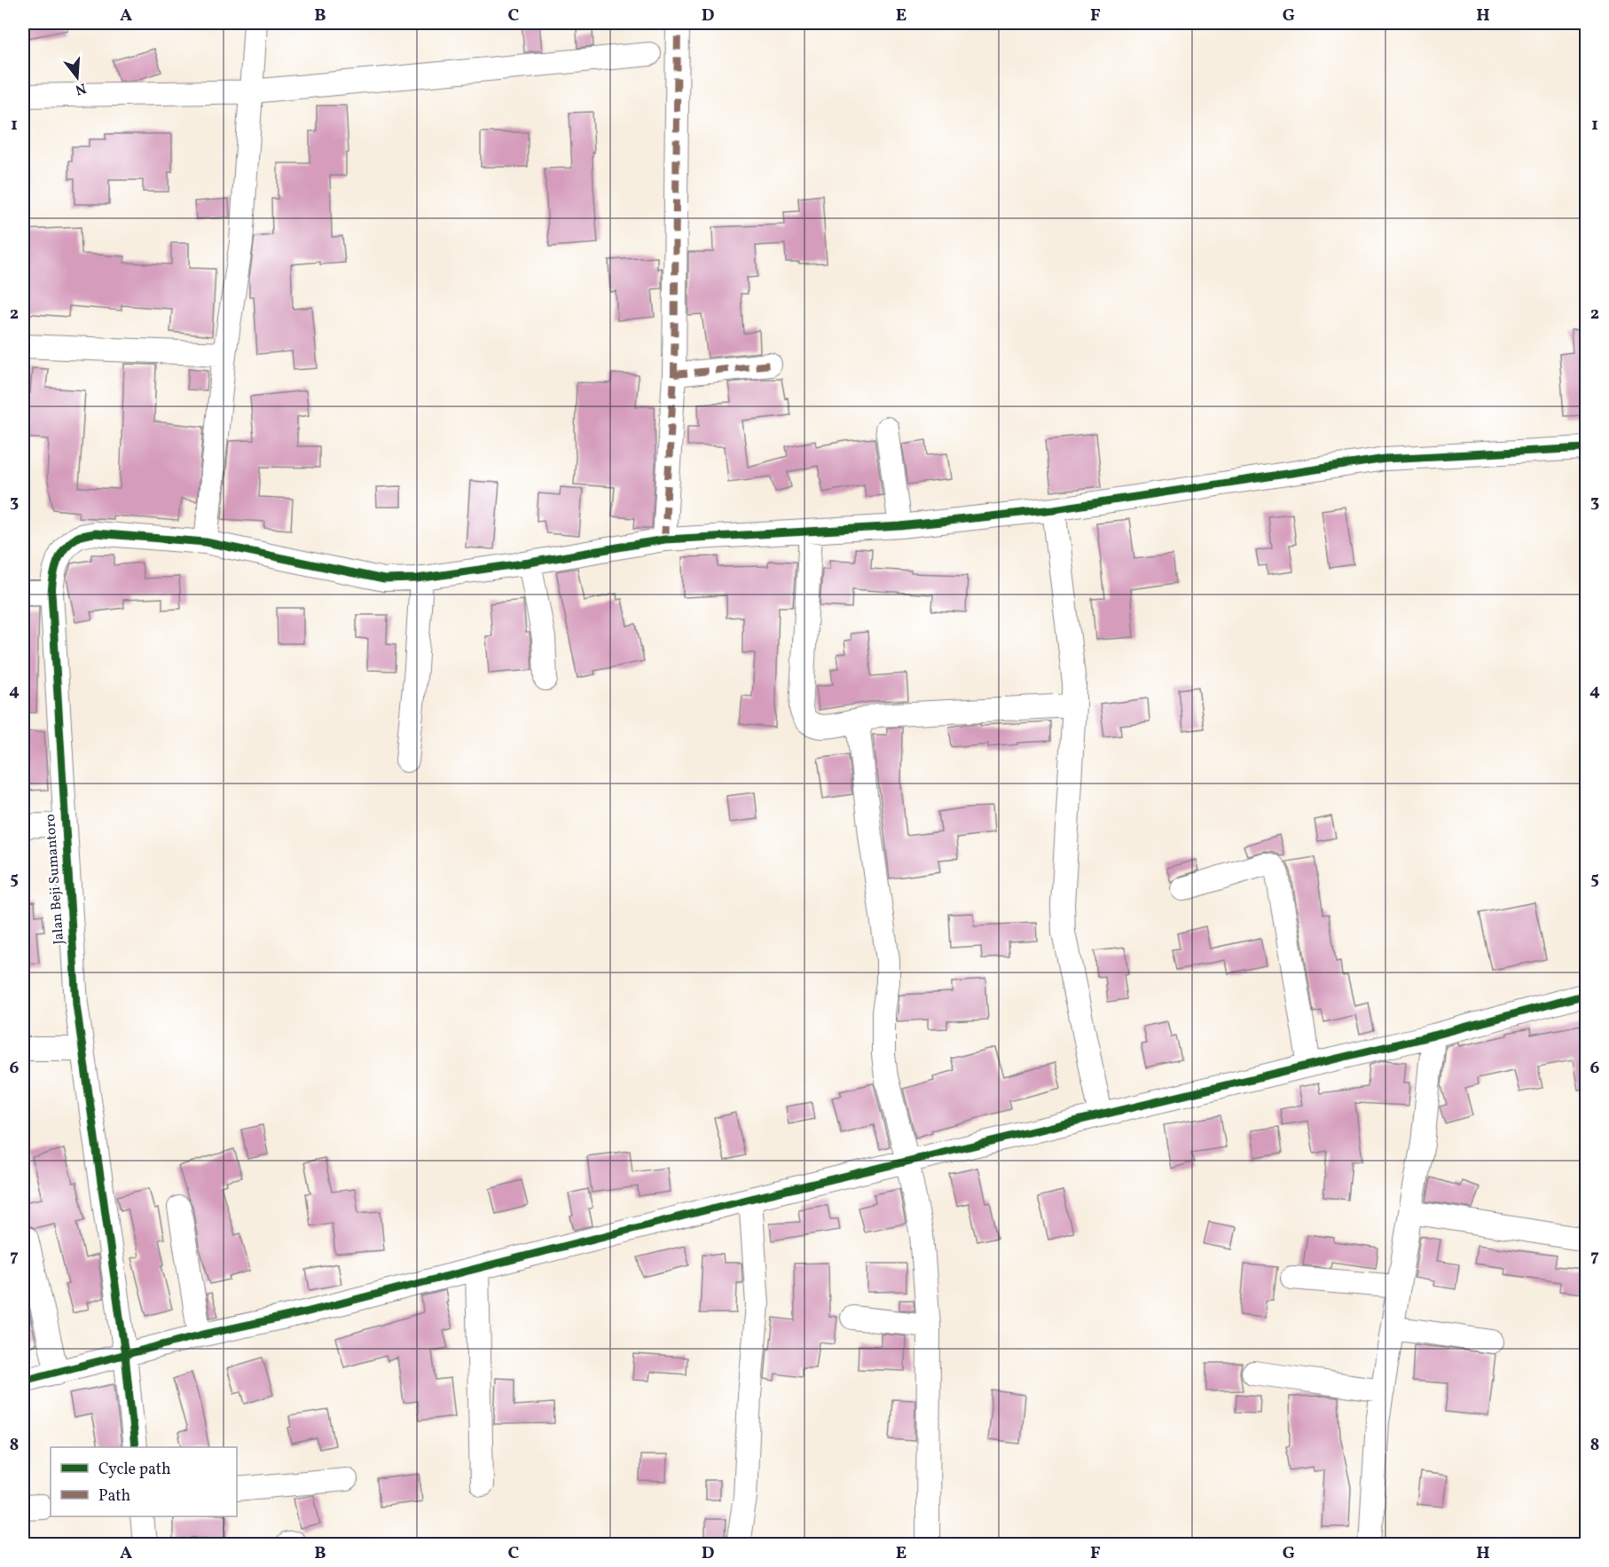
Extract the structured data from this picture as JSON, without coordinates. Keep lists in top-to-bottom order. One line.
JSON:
{"streets":{"street":["Jalan Beji Sumantoro"]},"legend":["Cycle path","Path"],"north":"bottom","grid":{"columns":["A","B","C","D","E","F","G","H"],"rows":["1","2","3","4","5","6","7","8"]}}
